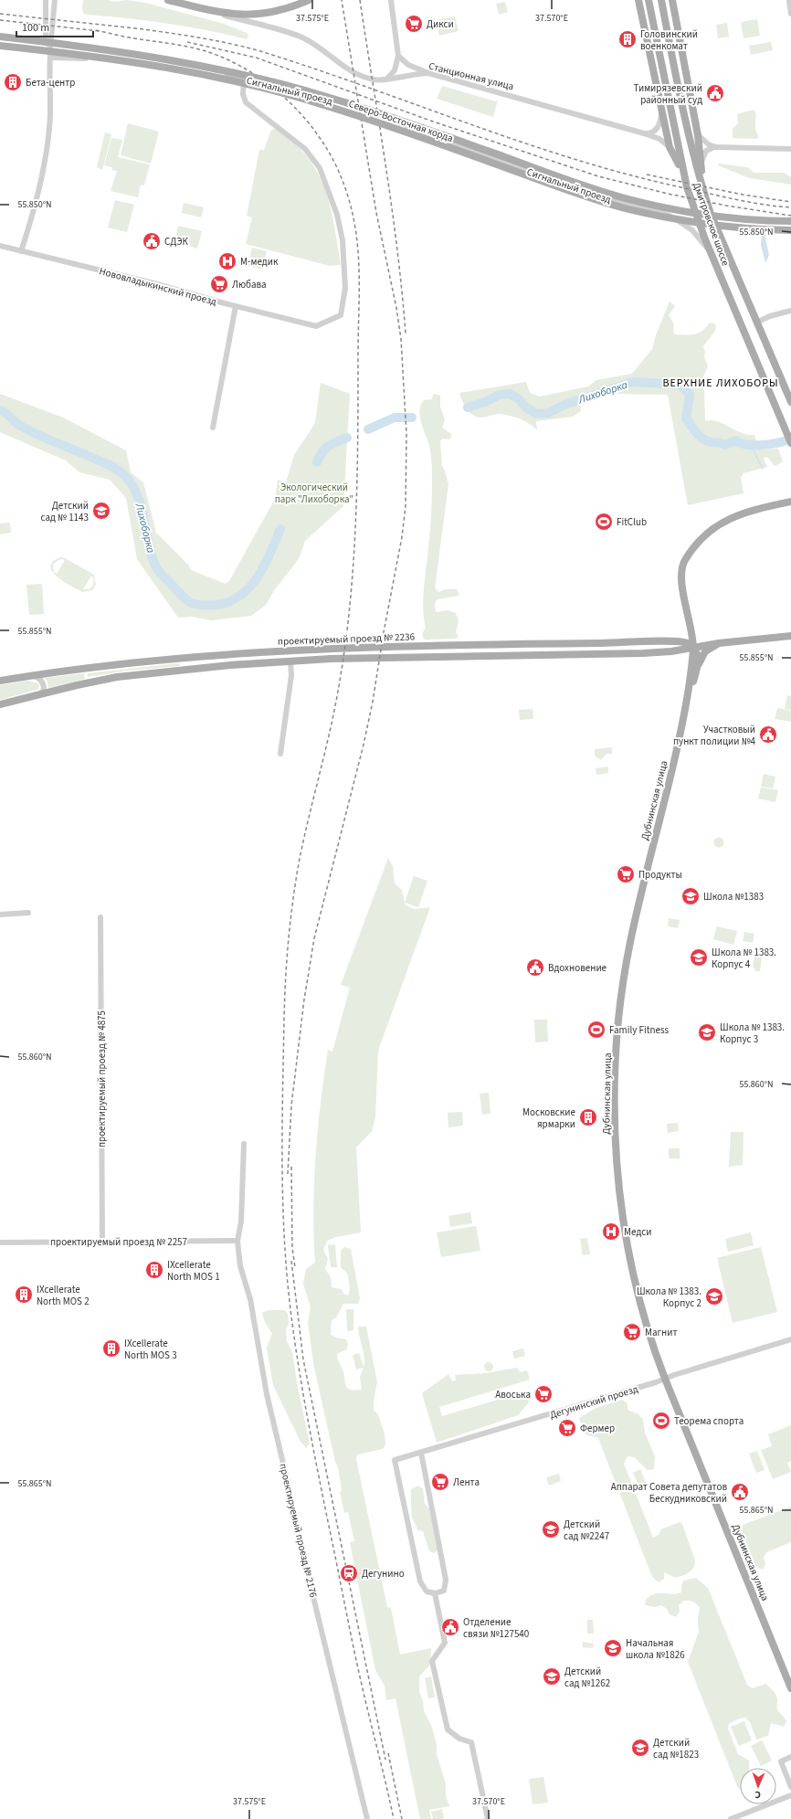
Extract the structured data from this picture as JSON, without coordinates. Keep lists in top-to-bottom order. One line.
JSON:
{"streets":{"main road":["Станционная улица","Северо-Восточная хорда","Дмитровское шоссе","проектируемый проезд № 2236","Дубнинская улица"],"street":["Сигнальный проезд","Нововладыкинский проезд","проектируемый проезд № 4875","проектируемый проезд № 2257","Дегунинский проезд","проектируемый проезд № 2176"]},"crossings":[["Сигнальный проезд","Дмитровское шоссе"],["Сигнальный проезд","Нововладыкинский проезд"],["Дубнинская улица","Дегунинский проезд"],["проектируемый проезд № 4875","проектируемый проезд № 2257"],["проектируемый проезд № 2257","проектируемый проезд № 2176"]],"districts":["ВЕРХНИЕ ЛИХОБОРЫ"],"water":["Лихоборка"],"parks":["Экологический парк \"Лихоборка\""],"places":{"supermarket":["Дикси","Любава","Продукты","Магнит","Авоська","Фермер","Лента"],"building":["Головинский военкомат","Бета-центр","Московские ярмарки","IXcellerate North MOS 1","IXcellerate North MOS 2","IXcellerate North MOS 3"],"public building":["Тимирязевский районный суд","СДЭК","Участковый пункт полиции №4","Вдохновение","Аппарат Совета депутатов Бескудниковский","Отделение связи №127540"],"hospital":["М-медик","Медси"],"school or university":["Детский сад № 1143","Школа №1383","Школа № 1383. Корпус 4","Школа № 1383. Корпус 3","Школа № 1383. Корпус 2","Детский сад №2247","Начальная школа №1826","Детский сад №1262","Детский сад №1823"],"sports":["FitClub","Family Fitness","Теорема спорта"],"station":["Дегунино"]},"scale_bar":"100 m","north":"bottom","coordinates":["37.575°E","37.570°E","55.850°N","55.855°N","55.860°N","55.865°N"]}
